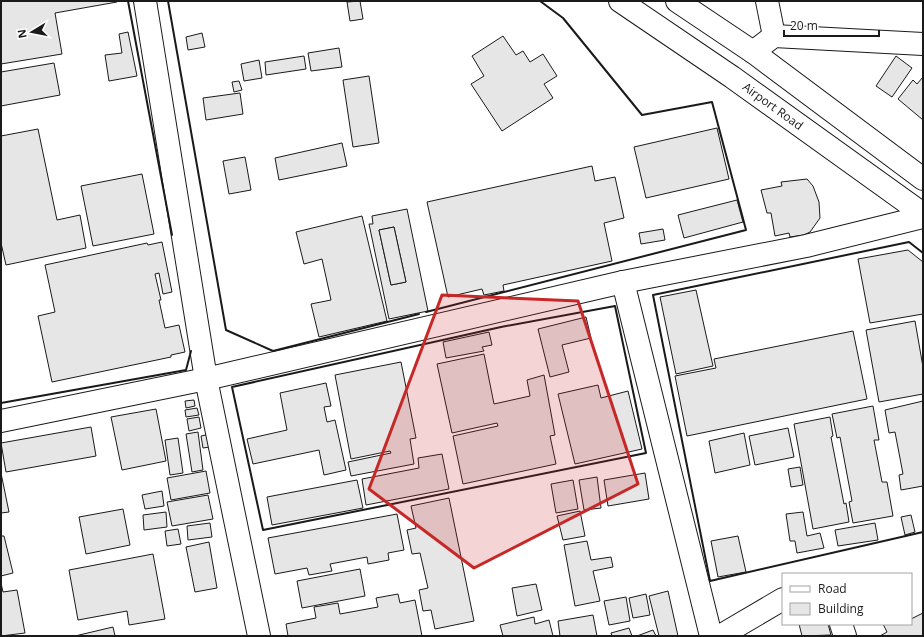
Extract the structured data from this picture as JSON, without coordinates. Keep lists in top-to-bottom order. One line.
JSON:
{"streets":{"street":["Airport Road"]},"legend":["Road","Building"],"scale_bar":"20 m","north":"left"}
